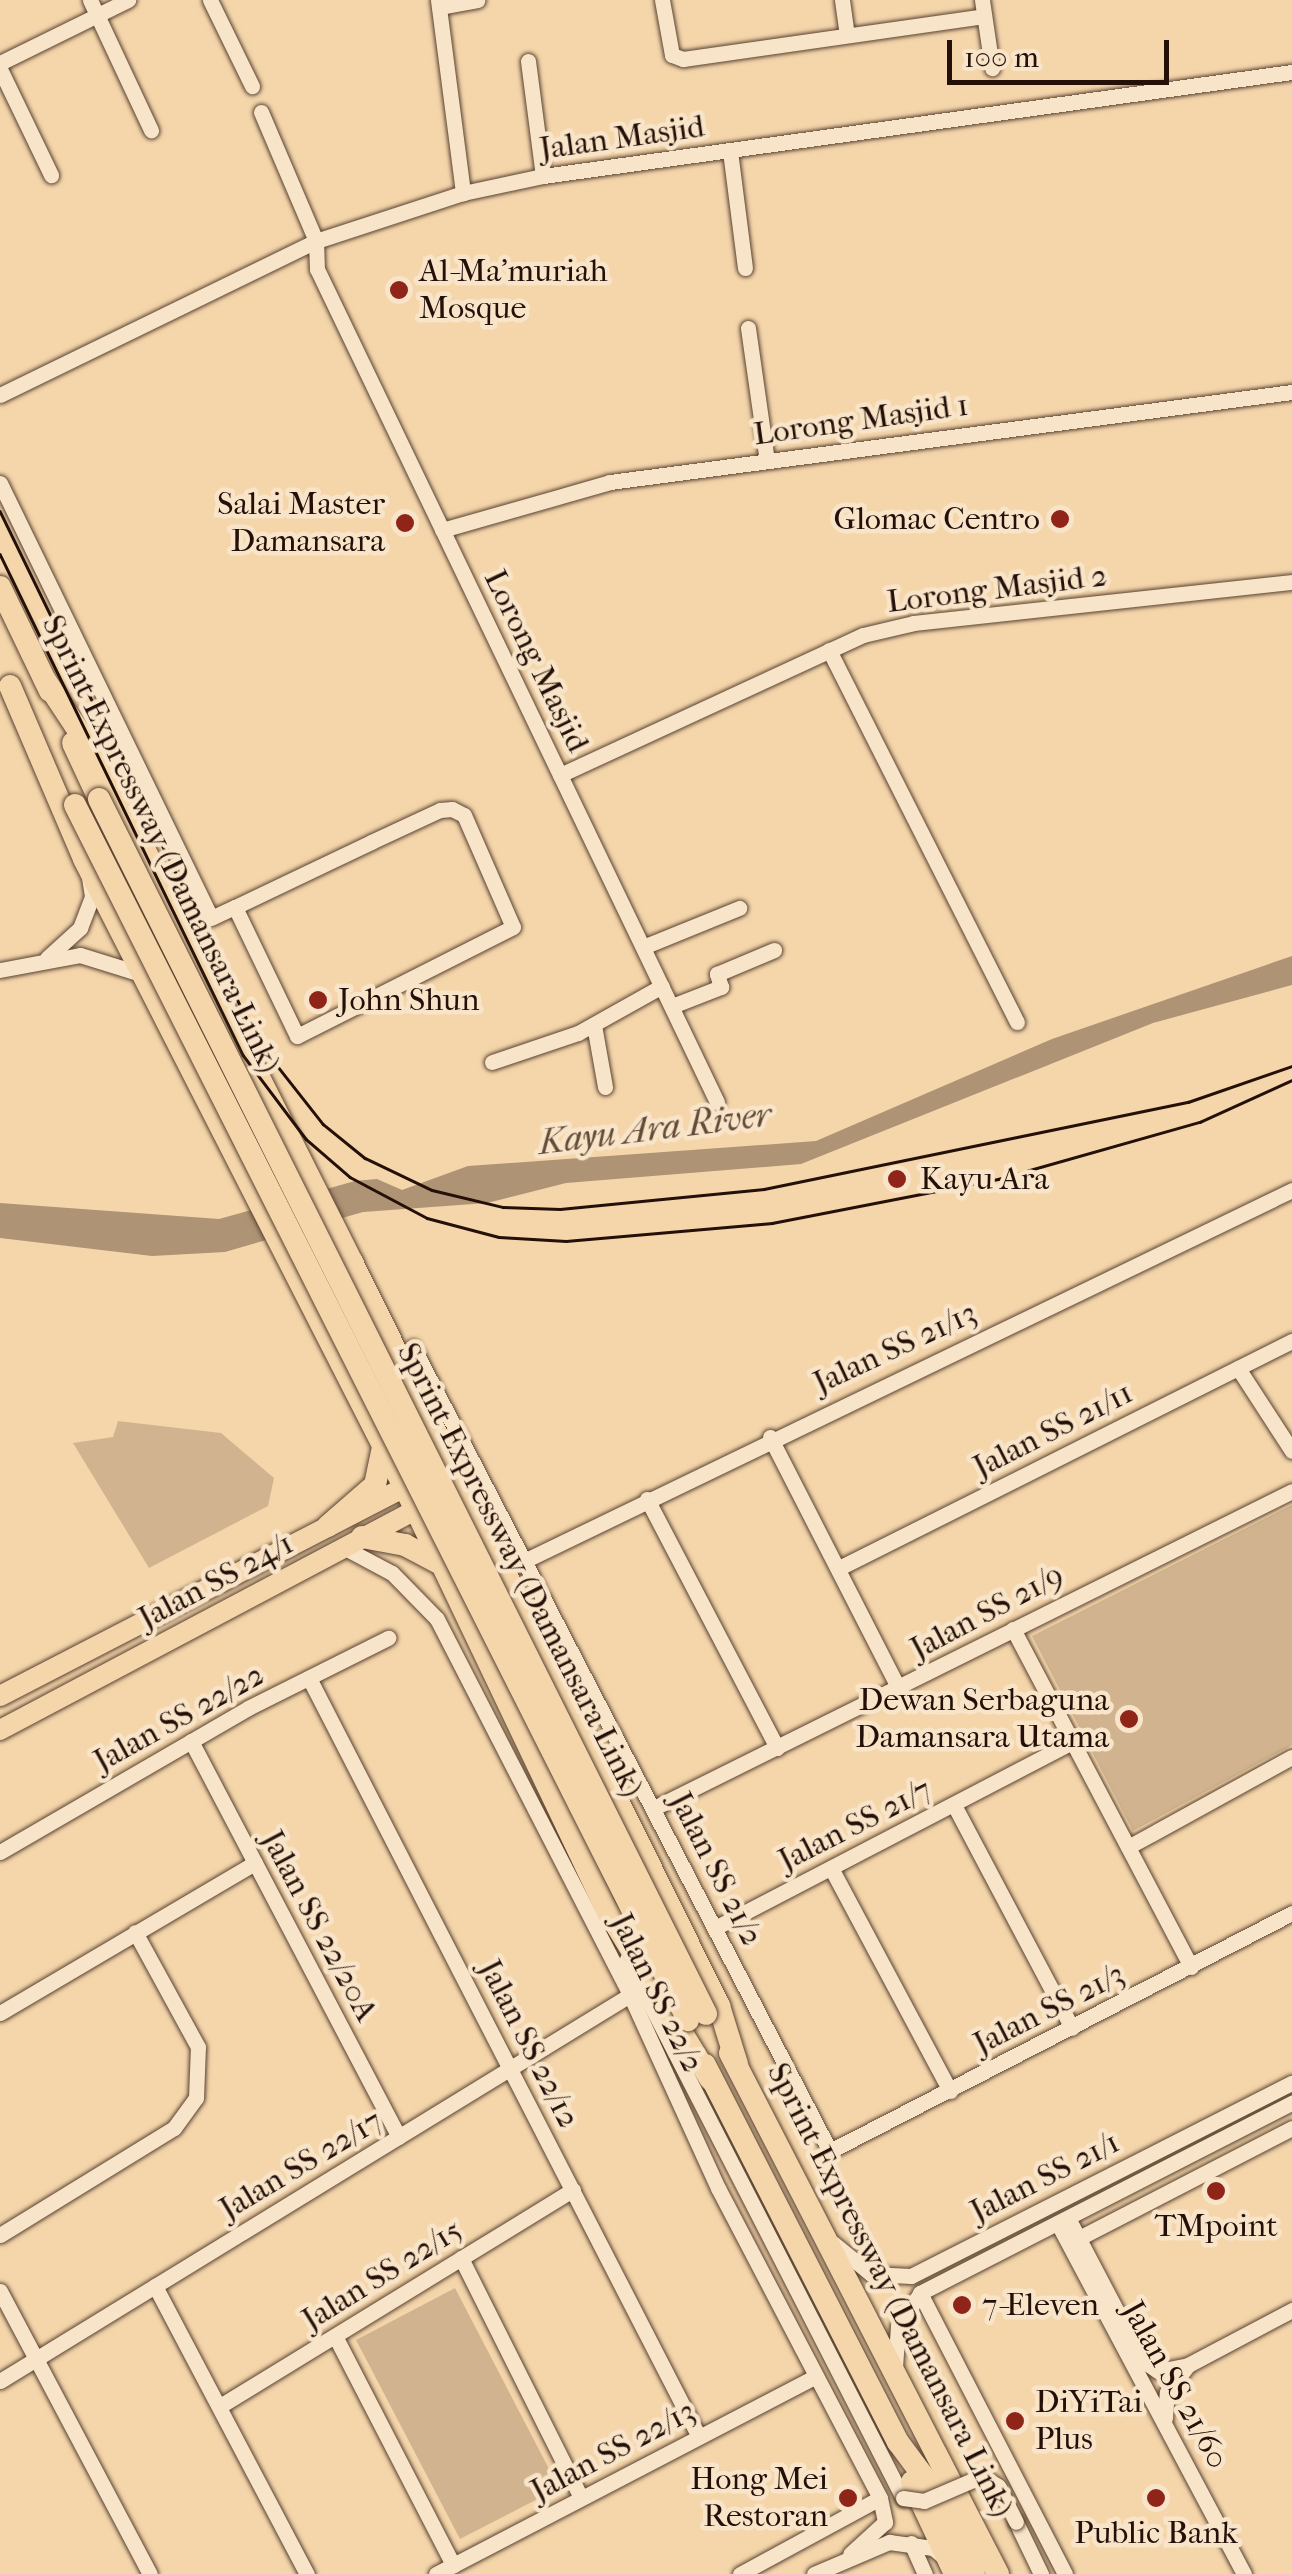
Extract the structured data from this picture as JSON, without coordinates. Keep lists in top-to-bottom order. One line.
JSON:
{"streets":{"highway":["Sprint Expressway (Damansara Link)"],"main road":["Jalan SS 24/1"],"street":["Jalan Masjid","Lorong Masjid 1","Lorong Masjid 2","Lorong Masjid","Jalan SS 21/13","Jalan SS 21/11","Jalan SS 21/9","Jalan SS 22/22","Jalan SS 21/7","Jalan SS 21/2","Jalan SS 22/20A","Jalan SS 22/2","Jalan SS 21/3","Jalan SS 22/12","Jalan SS 22/17","Jalan SS 21/1","Jalan SS 22/15","Jalan SS 21/60","Jalan SS 22/13"]},"crossings":[["Jalan Masjid","Lorong Masjid"],["Lorong Masjid 1","Lorong Masjid"],["Lorong Masjid 2","Lorong Masjid"],["Sprint Expressway (Damansara Link)","Jalan SS 21/1"],["Jalan SS 21/13","Jalan SS 21/2"],["Jalan SS 24/1","Jalan SS 22/2"],["Jalan SS 21/9","Jalan SS 21/2"],["Jalan SS 22/22","Jalan SS 22/20A"],["Jalan SS 22/22","Jalan SS 22/12"],["Jalan SS 21/7","Jalan SS 21/2"],["Jalan SS 21/2","Jalan SS 21/3"],["Jalan SS 22/20A","Jalan SS 22/17"],["Jalan SS 22/2","Jalan SS 22/17"],["Jalan SS 22/2","Jalan SS 22/13"],["Jalan SS 22/12","Jalan SS 22/17"],["Jalan SS 22/12","Jalan SS 22/15"],["Jalan SS 22/12","Jalan SS 22/13"],["Jalan SS 21/1","Jalan SS 21/60"]],"water":["Kayu Ara River"],"places":["Al-Ma'muriah Mosque","Glomac Centro","Salai Master Damansara","John Shun","Kayu Ara","Dewan Serbaguna Damansara Utama","TMpoint","7-Eleven","DiYiTai Plus","Hong Mei Restoran","Public Bank"],"scale_bar":"100 m"}
